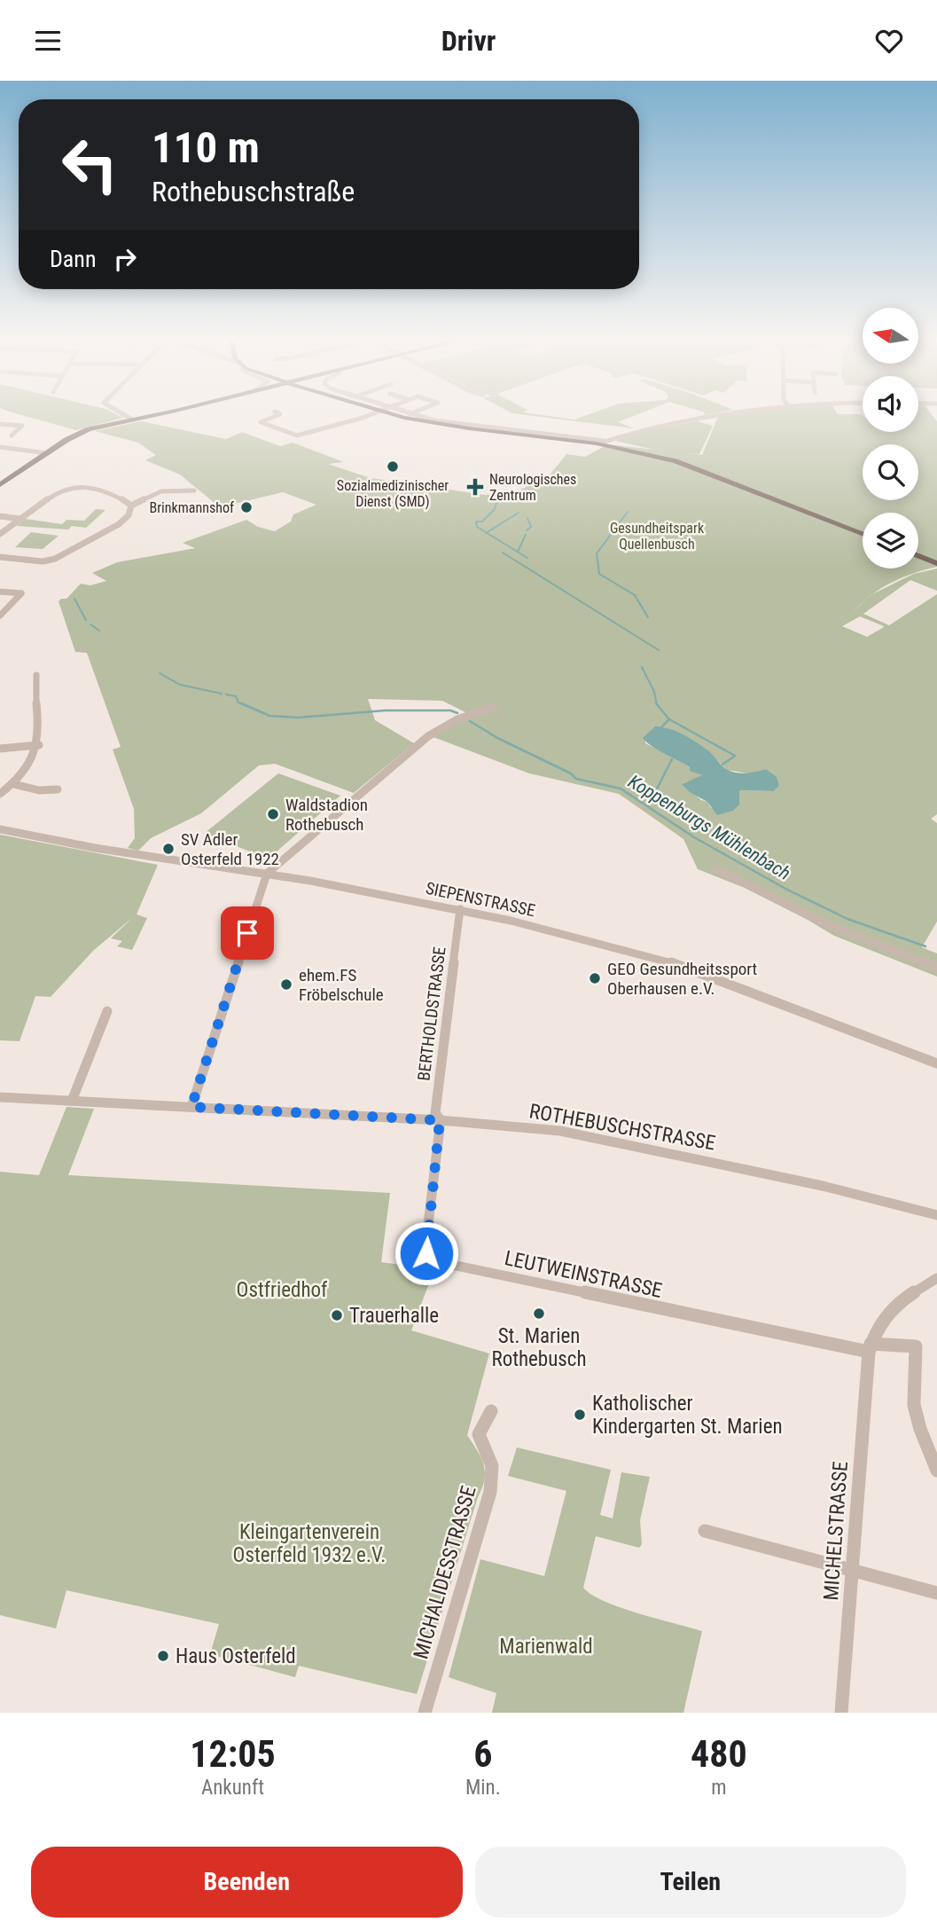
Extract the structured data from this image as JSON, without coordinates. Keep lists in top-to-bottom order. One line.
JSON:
{"streets":{"street":["SIEPENSTRASSE","BERTHOLDSTRASSE","ROTHEBUSCHSTRASSE","LEUTWEINSTRASSE","MICHELSTRASSE","MICHALIDESSTRASSE"]},"crossings":[["SIEPENSTRASSE","BERTHOLDSTRASSE"],["BERTHOLDSTRASSE","ROTHEBUSCHSTRASSE"],["BERTHOLDSTRASSE","LEUTWEINSTRASSE"],["ROTHEBUSCHSTRASSE","LEUTWEINSTRASSE"],["LEUTWEINSTRASSE","MICHELSTRASSE"]],"water":["Koppenburgs Mühlenbach"],"parks":["Gesundheitspark Quellenbusch","Ostfriedhof","Kleingartenverein Osterfeld 1932 e.V.","Marienwald"],"places":{"other":["Sozialmedizinischer Dienst (SMD)","Brinkmannshof","Waldstadion Rothebusch","SV Adler Osterfeld 1922","GEO Gesundheitssport Oberhausen e.V.","ehem.FS Fröbelschule","St. Marien Rothebusch","Trauerhalle","Katholischer Kindergarten St. Marien","Haus Osterfeld"],"health":["Neurologisches Zentrum"]},"north":"left","page":{"header":"Drivr","turn":["110 m","Rothebuschstraße"],"then":"Dann","eta":["12:05","Ankunft","6","Min.","480","m"],"buttons":["Beenden","Teilen"]}}
